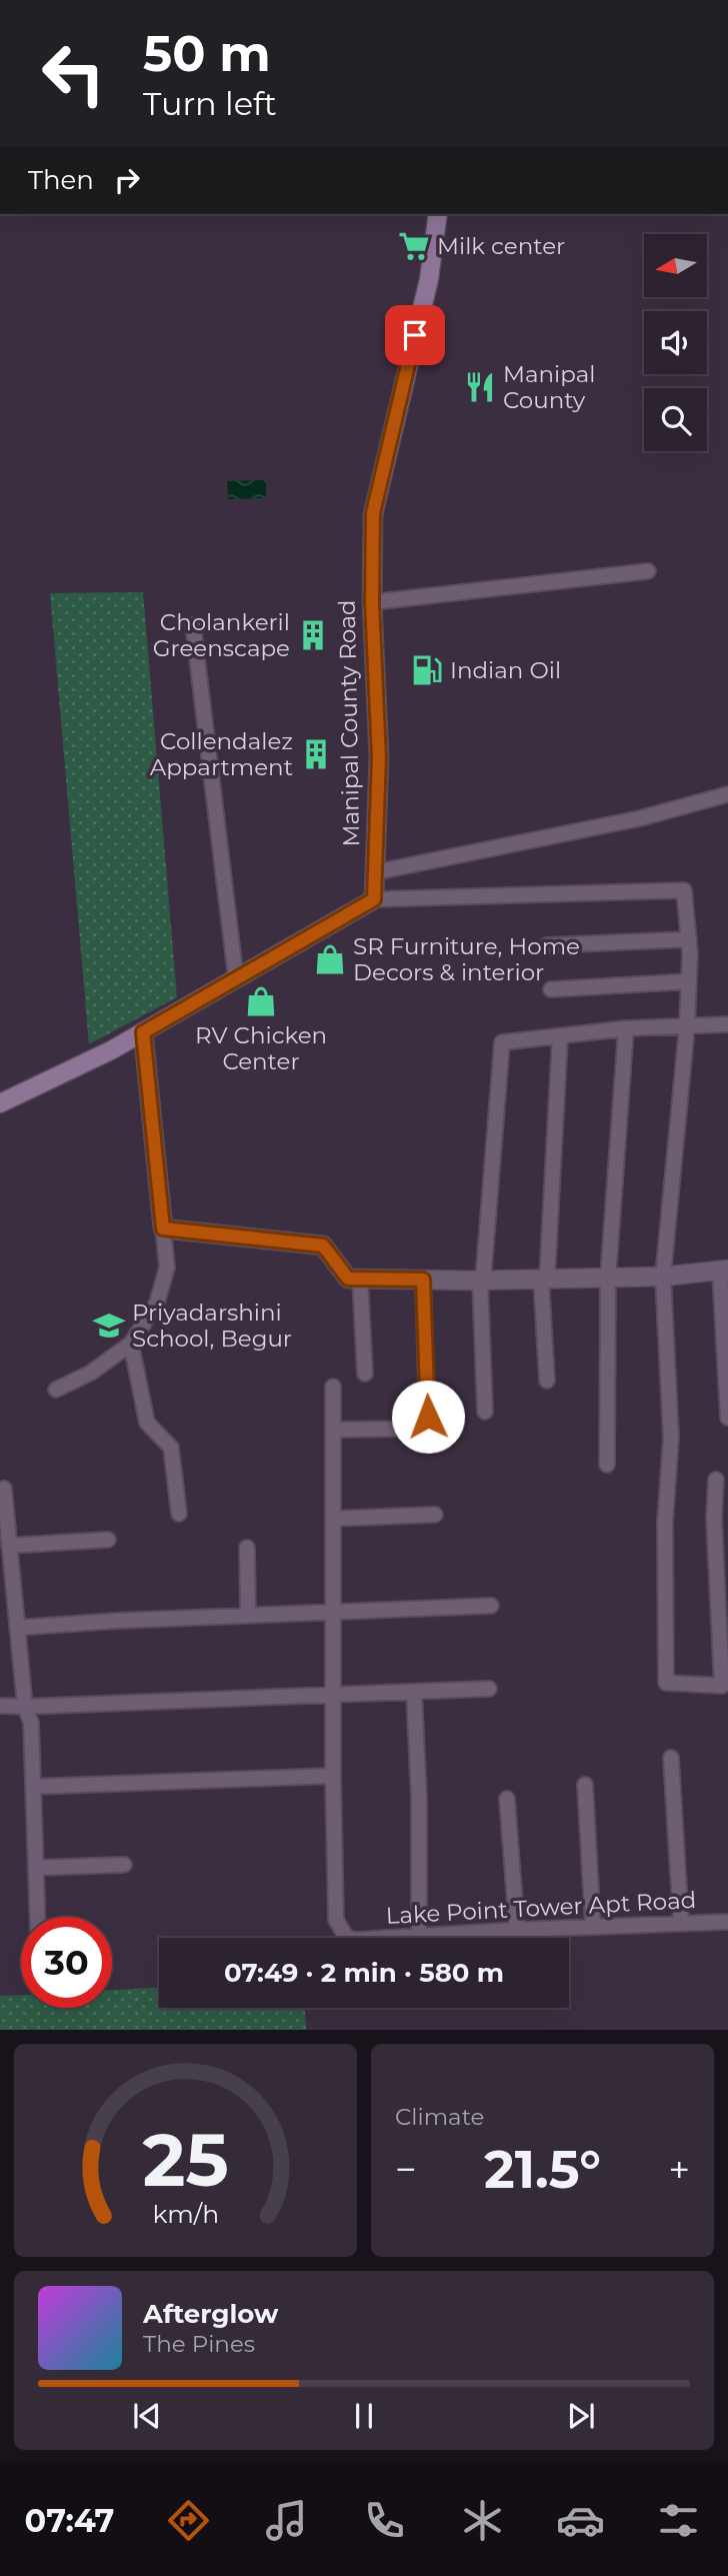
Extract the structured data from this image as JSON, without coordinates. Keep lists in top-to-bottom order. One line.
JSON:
{"streets":{"main road":["Manipal County Road"],"street":["Lake Point Tower Apt Road"]},"places":{"supermarket":["Milk center"],"restaurant":["Manipal County"],"building":["Cholankeril Greenscape","Collendalez Appartment"],"fuel station":["Indian Oil"],"shop":["SR Furniture, Home Decors & interior","RV Chicken Center"],"school or university":["Priyadarshini School, Begur"]},"north":"left","page":{"turn":["50 m","Turn left"],"then":"Then","limit":"30","trip":"07:49 · 2 min · 580 m","tile":"Climate","heat":["−","21.5°","+"],"song":["Afterglow","The Pines"],"tabs":"07:47","gauge":["25","km/h"]}}
